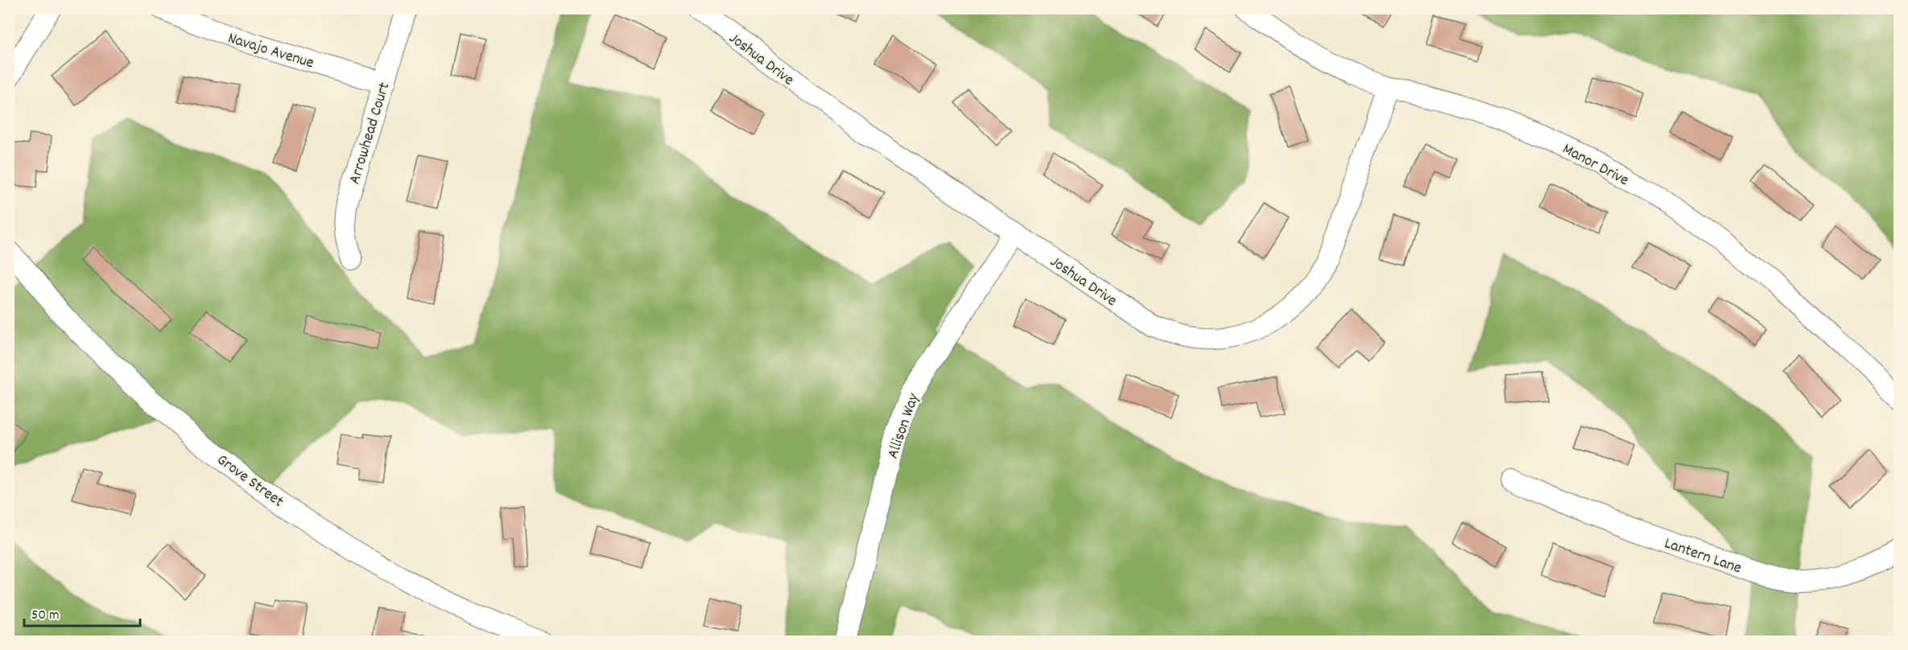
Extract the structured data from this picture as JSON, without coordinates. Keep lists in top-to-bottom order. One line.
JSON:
{"streets":{"street":["Navajo Avenue","Joshua Drive","Arrowhead Court","Manor Drive","Allison Way","Grove Street","Lantern Lane"]},"crossings":[["Navajo Avenue","Arrowhead Court"],["Joshua Drive","Manor Drive"],["Joshua Drive","Allison Way"]],"scale_bar":"50 m"}
